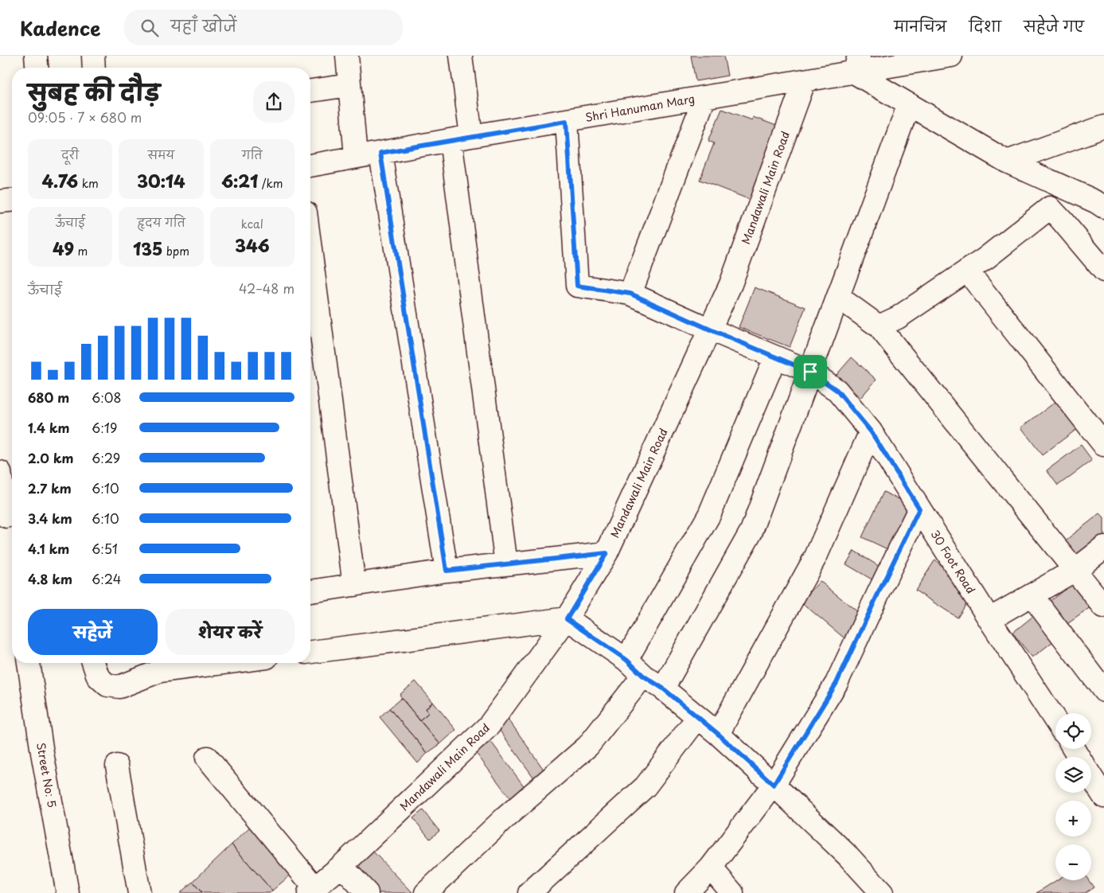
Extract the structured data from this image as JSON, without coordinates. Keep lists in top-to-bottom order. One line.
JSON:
{"streets":{"street":["Shri Hanuman Marg","Mandawali Main Road","30 Foot Road","Street No: 5"]},"crossings":[["Shri Hanuman Marg","Mandawali Main Road"],["Shri Hanuman Marg","30 Foot Road"],["Mandawali Main Road","30 Foot Road"]],"page":{"header":"Kadence","search":"यहाँ खोजें","nav":["मानचित्र","दिशा","सहेजे गए"],"heading":["सुबह की दौड़","09:05 · 7 × 680 m"],"stats":[["दूरी","4.76 km"],["समय","30:14"],["गति","6:21 /km"],["ऊँचाई","49 m"],["हृदय गति","135 bpm"],["kcal","346"]],"chart":["ऊँचाई","42–48 m"],"list":[{"name":"680 m","note":"6:08"},{"name":"1.4 km","note":"6:19"},{"name":"2.0 km","note":"6:29"},{"name":"2.7 km","note":"6:10"},{"name":"3.4 km","note":"6:10"},{"name":"4.1 km","note":"6:51"},{"name":"4.8 km","note":"6:24"}],"buttons":["सहेजें","शेयर करें"],"map_buttons":["+","−"]}}
